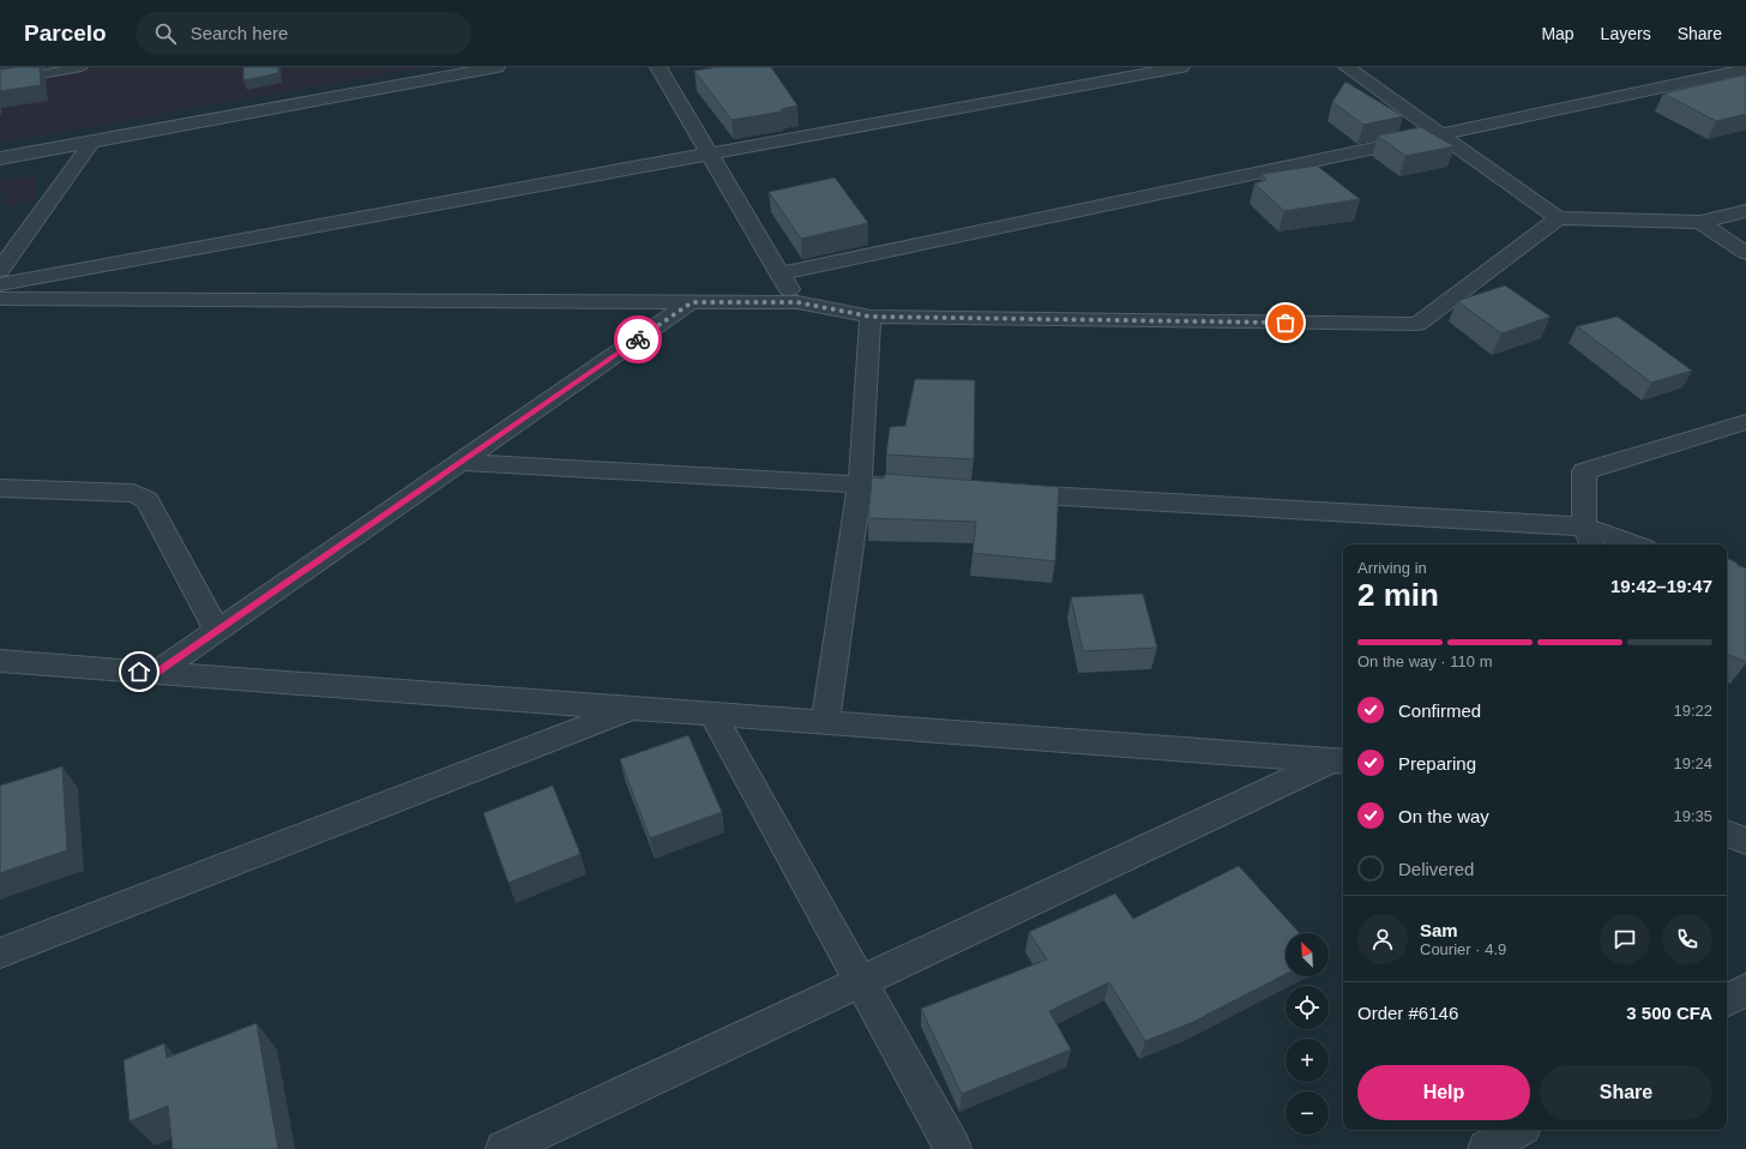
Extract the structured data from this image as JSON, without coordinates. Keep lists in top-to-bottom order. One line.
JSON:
{"north":"top left","page":{"header":"Parcelo","search":"Search here","nav":["Map","Layers","Share"],"heading":["2 min","Arriving in","19:42–19:47"],"panel":["Sam","Courier · 4.9","Order #6146","3 500 CFA"],"bar":"On the way · 110 m","list":[["Confirmed","19:22"],["Preparing","19:24"],["On the way","19:35"],"Delivered"],"map_buttons":["+","−"],"buttons":["Help","Share"]}}
